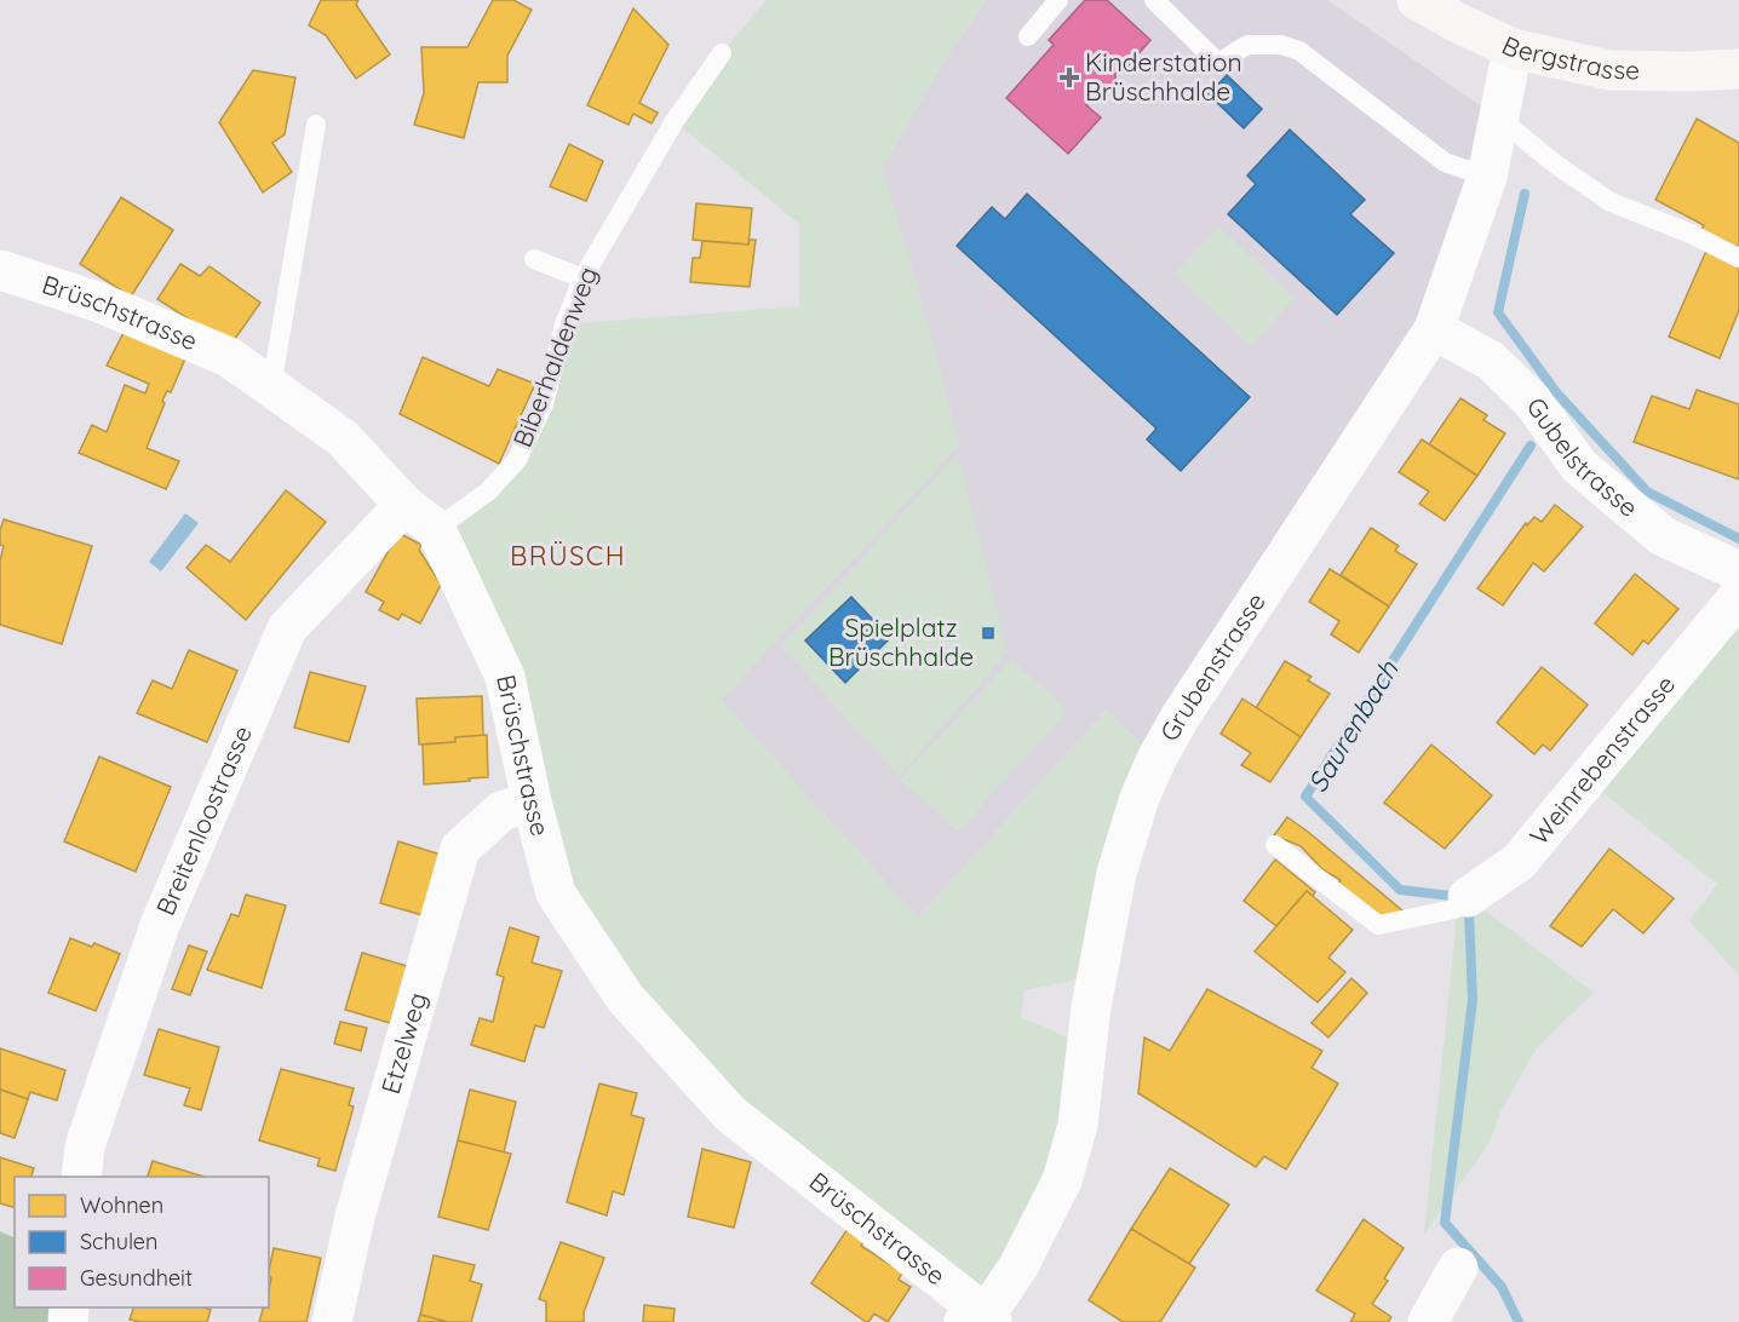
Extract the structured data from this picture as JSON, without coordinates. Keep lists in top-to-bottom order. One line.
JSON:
{"streets":{"street":["Bergstrasse","Brüschstrasse","Gubelstrasse","Grubenstrasse","Weinrebenstrasse","Breitenloostrasse","Etzelweg"],"lane":["Biberhaldenweg"]},"crossings":[["Bergstrasse","Grubenstrasse"],["Brüschstrasse","Biberhaldenweg"],["Brüschstrasse","Grubenstrasse"],["Brüschstrasse","Breitenloostrasse"],["Brüschstrasse","Etzelweg"],["Gubelstrasse","Grubenstrasse"]],"districts":["BRÜSCH"],"water":["Saurenbach"],"parks":["Spielplatz Brüschhalde"],"places":{"health":["Kinderstation Brüschhalde"]},"legend":["Wohnen","Schulen","Gesundheit"]}
